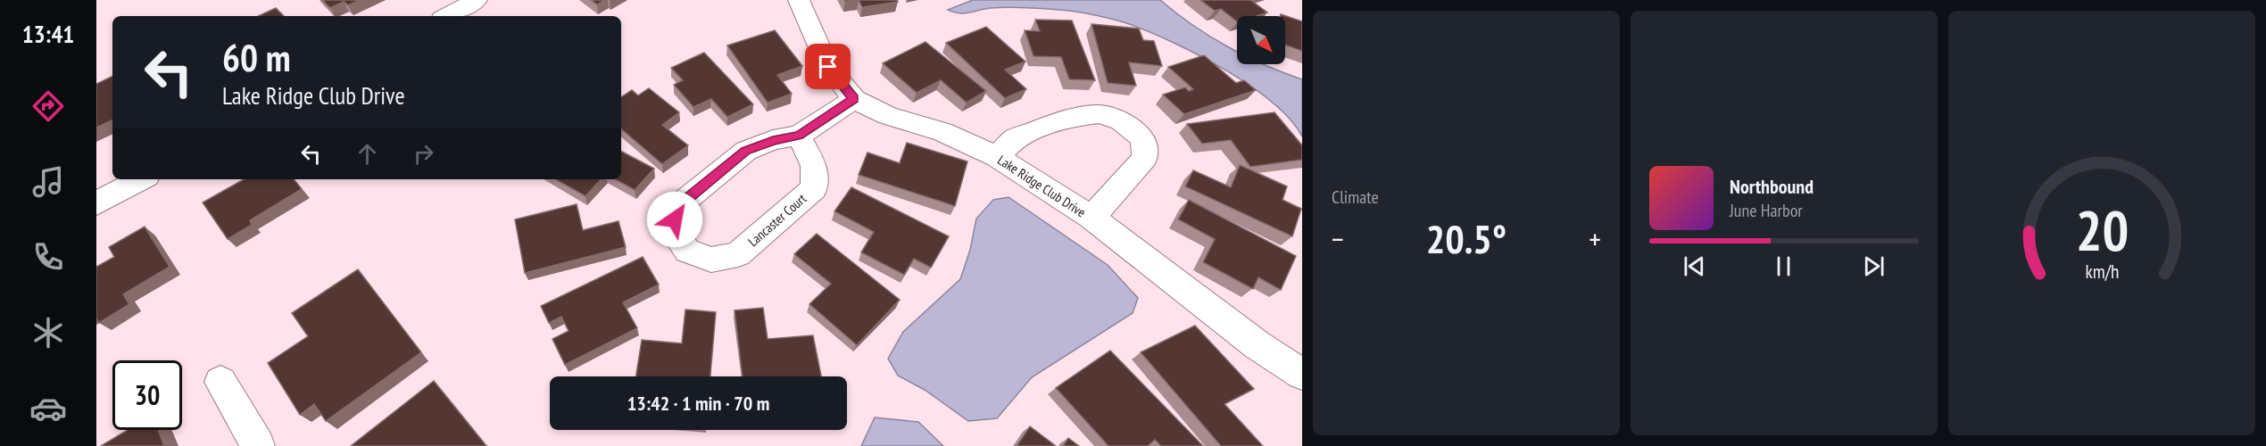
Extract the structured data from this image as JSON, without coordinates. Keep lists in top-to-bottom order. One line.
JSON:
{"streets":{"street":["Lake Ridge Club Drive","Lancaster Court"]},"crossings":[["Lake Ridge Club Drive","Lancaster Court"]],"north":"bottom right","page":{"tabs":"13:41","tile":"Climate","turn":["60 m","Lake Ridge Club Drive"],"song":["Northbound","June Harbor"],"heat":["−","20.5°","+"],"limit":"30","trip":"13:42 · 1 min · 70 m","gauge":["20","km/h"]}}
